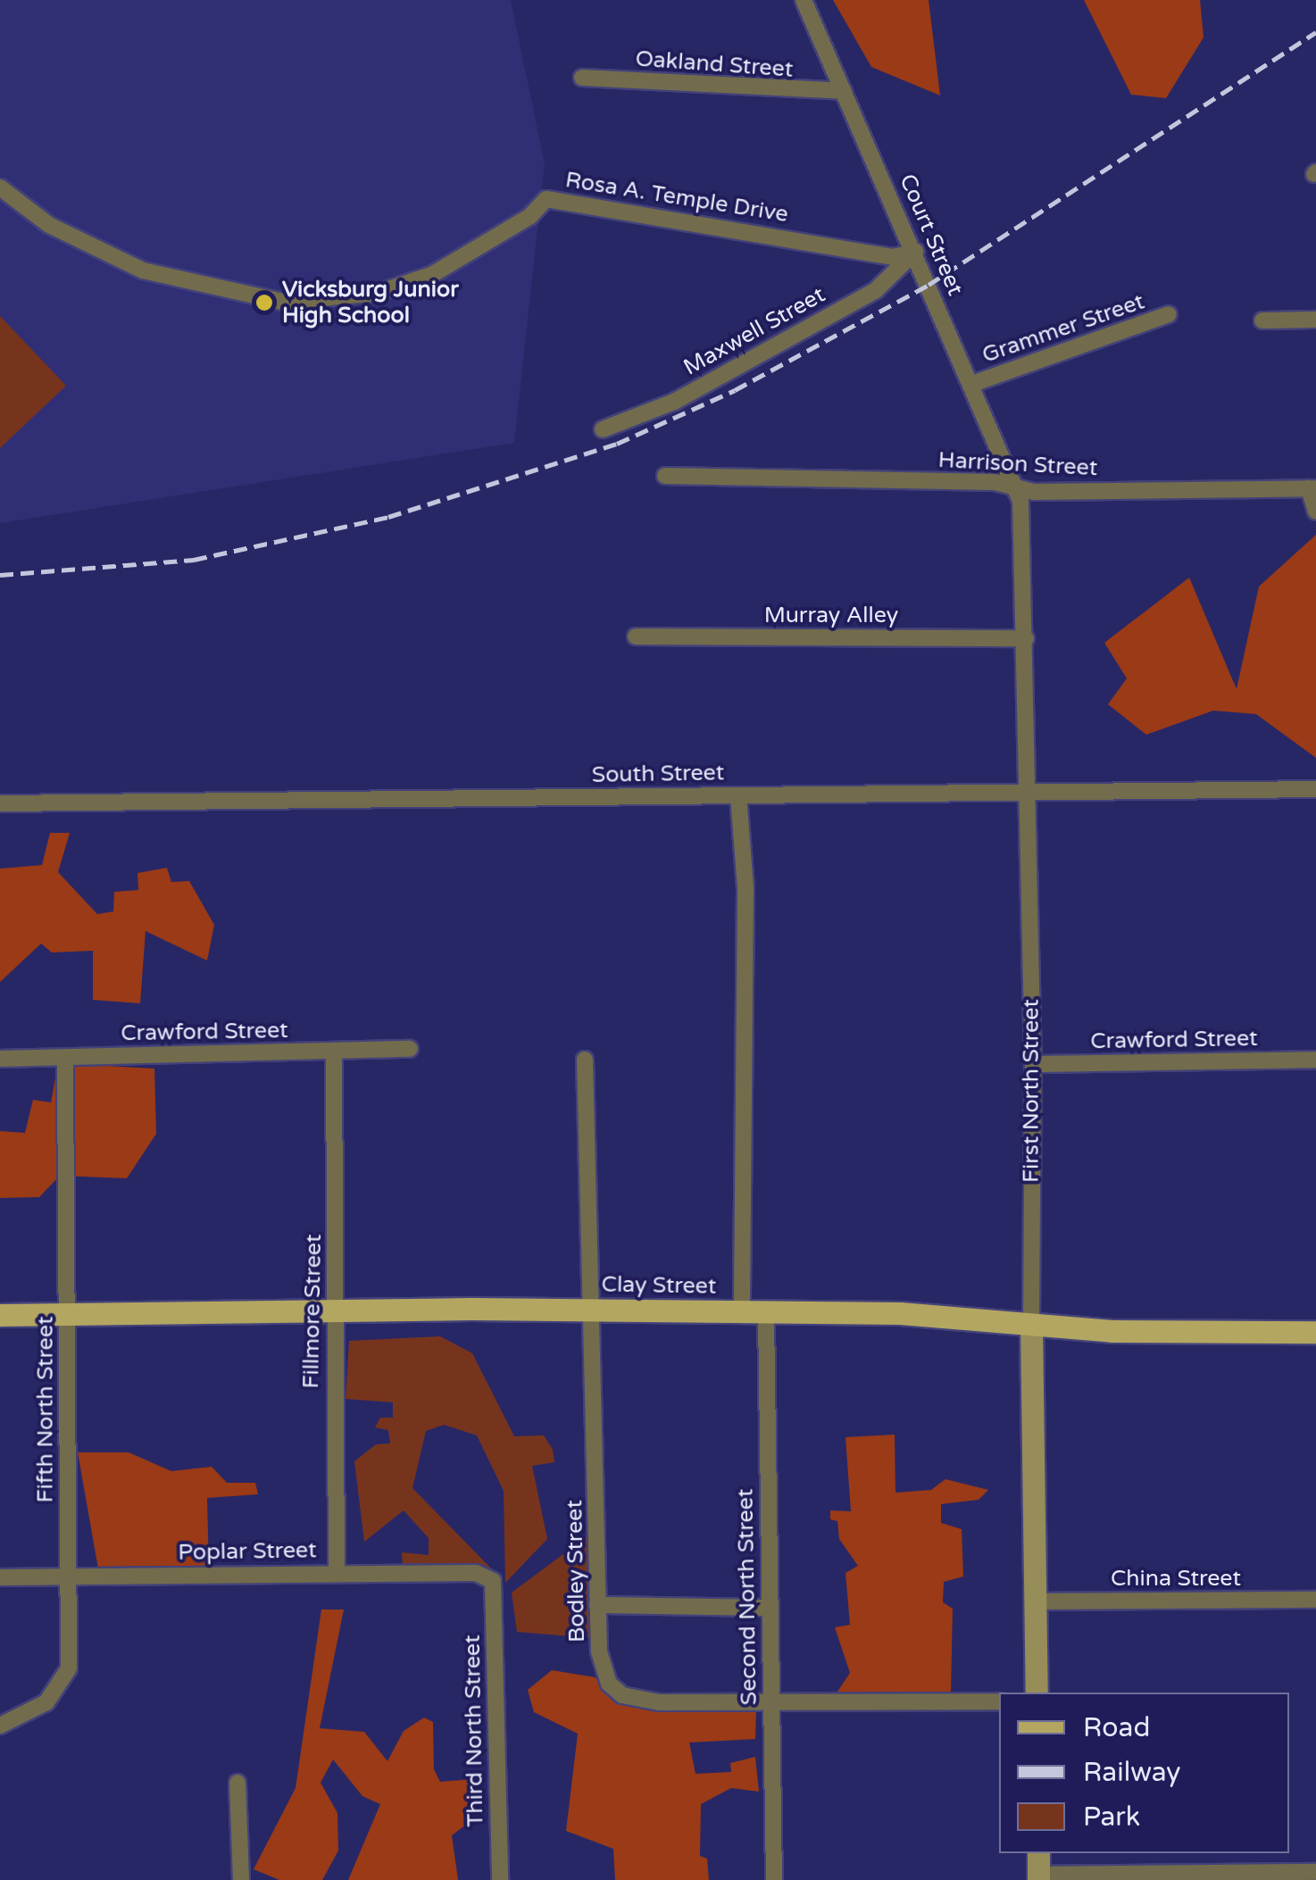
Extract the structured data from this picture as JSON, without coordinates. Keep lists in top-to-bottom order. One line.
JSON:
{"streets":{"main road":["Clay Street"],"street":["Oakland Street","Rosa A. Temple Drive","Court Street","Grammer Street","Maxwell Street","Harrison Street","Murray Alley","South Street","Crawford Street","First North Street","Fillmore Street","Fifth North Street","Poplar Street","Bodley Street","China Street","Second North Street","Third North Street"]},"crossings":[["Oakland Street","Court Street"],["Rosa A. Temple Drive","Court Street"],["Rosa A. Temple Drive","Maxwell Street"],["Court Street","Grammer Street"],["Court Street","Maxwell Street"],["Court Street","Harrison Street"],["Court Street","First North Street"],["Harrison Street","First North Street"],["Murray Alley","First North Street"],["South Street","First North Street"],["Crawford Street","First North Street"],["Crawford Street","Fillmore Street"],["Crawford Street","Fifth North Street"],["First North Street","Clay Street"],["First North Street","China Street"],["Clay Street","Fillmore Street"],["Clay Street","Fifth North Street"],["Clay Street","Bodley Street"],["Clay Street","Second North Street"],["Fillmore Street","Poplar Street"],["Fifth North Street","Poplar Street"],["Poplar Street","Third North Street"],["Bodley Street","Second North Street"]],"places":["Vicksburg Junior High School"],"legend":["Road","Railway","Park"]}
